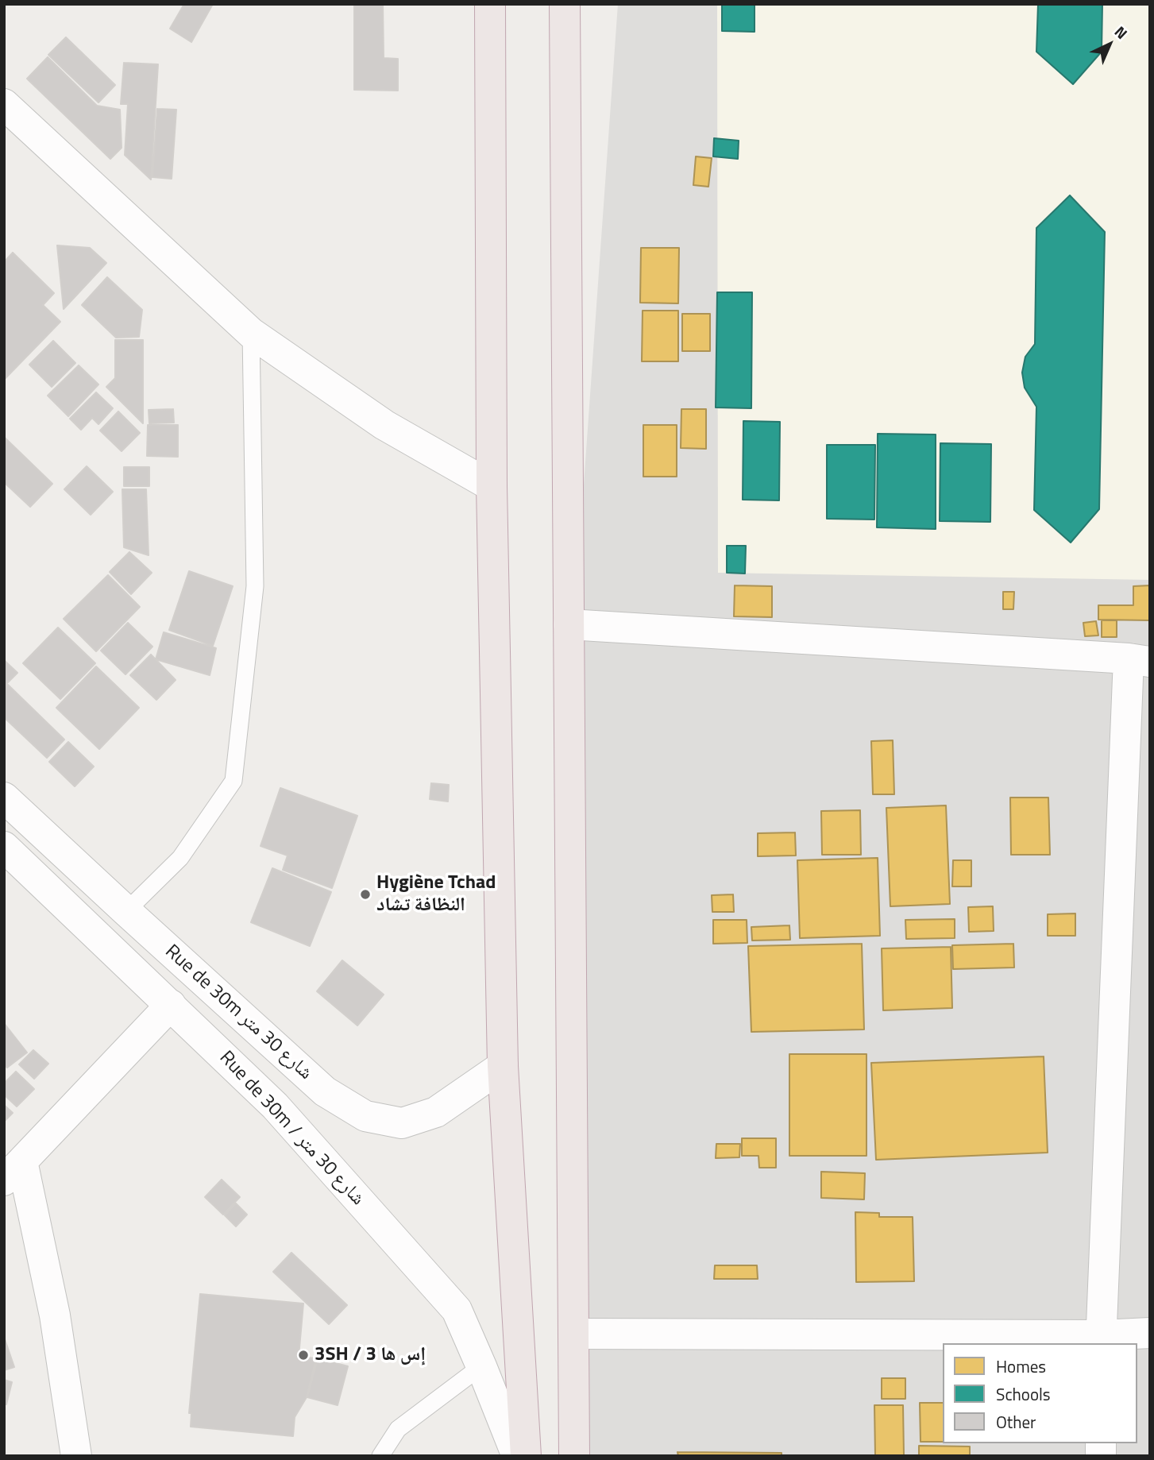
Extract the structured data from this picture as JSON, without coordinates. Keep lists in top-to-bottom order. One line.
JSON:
{"streets":{"street":["Rue de 30m شارع 30 متر","Rue de 30m / شارع 30 متر"]},"places":["Hygiène Tchad النظافة تشاد","3SH / 3 إس ها"],"legend":["Homes","Schools","Other"],"north":"top right"}
